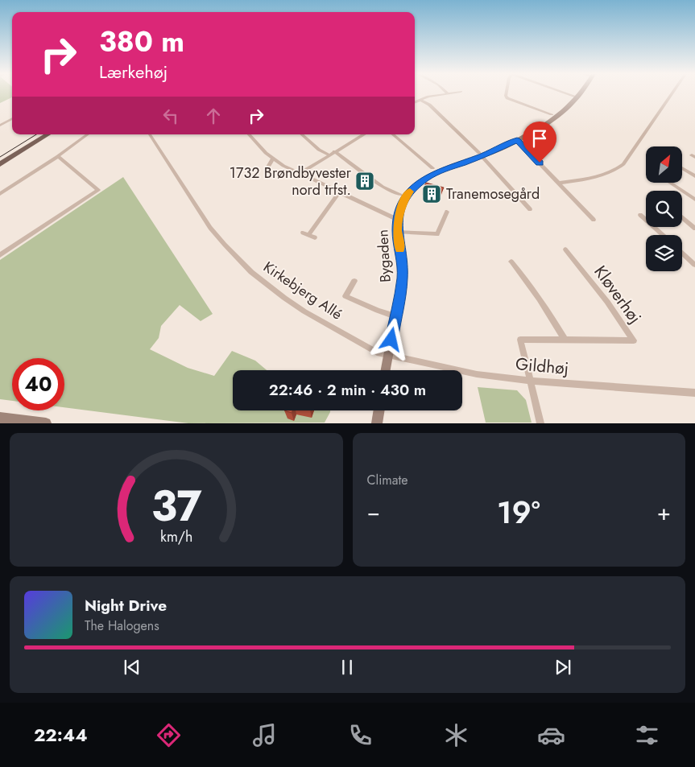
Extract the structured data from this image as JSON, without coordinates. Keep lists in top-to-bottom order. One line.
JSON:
{"streets":{"street":["Bygaden","Kirkebjerg Allé","Kløverhøj","Gildhøj"]},"crossings":[["Bygaden","Kirkebjerg Allé"],["Bygaden","Gildhøj"],["Kirkebjerg Allé","Gildhøj"],["Kløverhøj","Gildhøj"]],"places":{"building":["1732 Brøndbyvester nord trfst.","Tranemosegård"]},"north":"top right","page":{"turn":["380 m","Lærkehøj"],"limit":"40","trip":"22:46 · 2 min · 430 m","tile":"Climate","heat":["−","19°","+"],"song":["Night Drive","The Halogens"],"tabs":"22:44","gauge":["37","km/h"]}}
